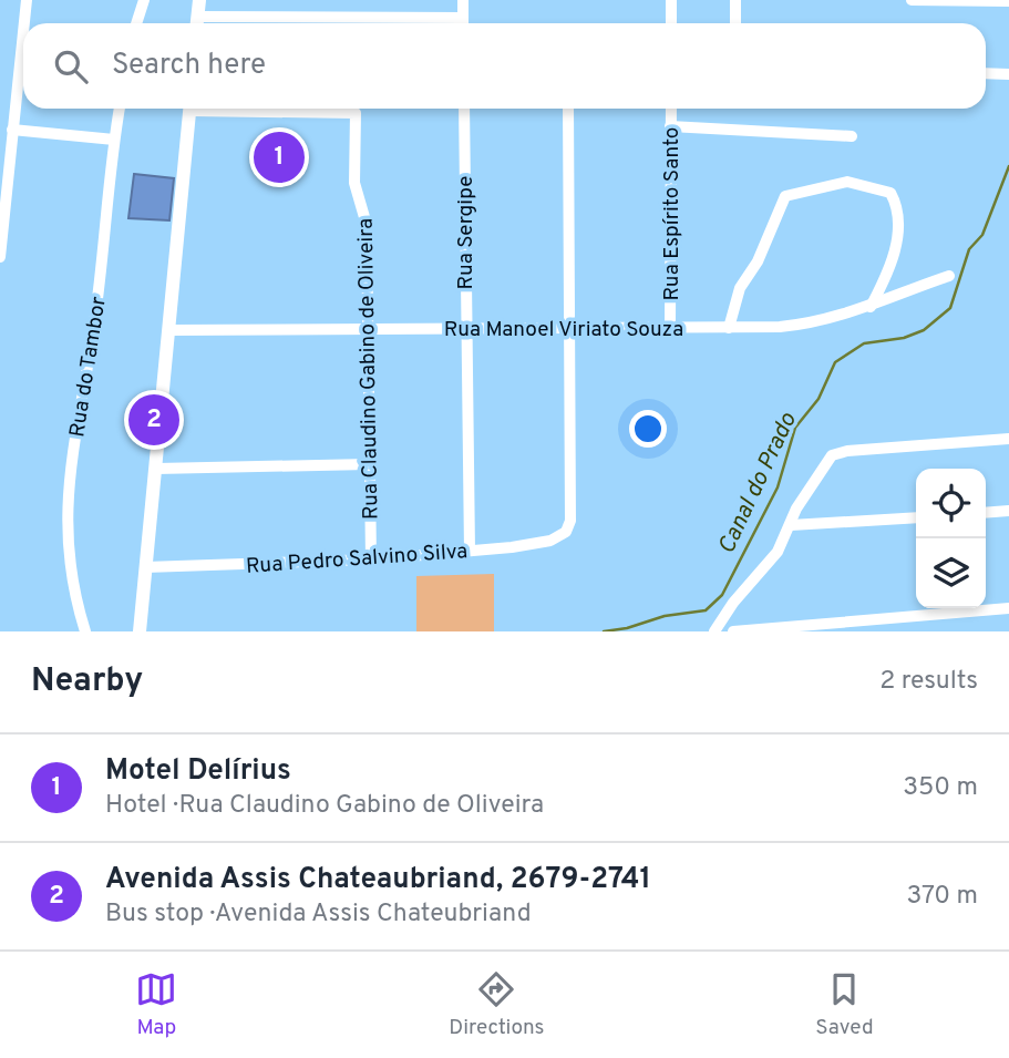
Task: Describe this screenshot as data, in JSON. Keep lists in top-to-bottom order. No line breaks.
{"streets":{"street":["Rua Espírito Santo","Rua Sergipe","Rua Manoel Viriato Souza","Rua do Tambor","Rua Claudino Gabino de Oliveira","Rua Pedro Salvino Silva"]},"crossings":[["Rua Espírito Santo","Rua Manoel Viriato Souza"],["Rua Sergipe","Rua Manoel Viriato Souza"],["Rua Sergipe","Rua Pedro Salvino Silva"],["Rua Manoel Viriato Souza","Rua Claudino Gabino de Oliveira"],["Rua Manoel Viriato Souza","Rua Pedro Salvino Silva"],["Rua Claudino Gabino de Oliveira","Rua Pedro Salvino Silva"]],"water":["Canal do Prado"],"page":{"search":"Search here","pins":["1","2"],"heading":["Nearby","2 results"],"list":[{"mark":"1","name":"Motel Delírius","note":"Hotel · Rua Claudino Gabino de Oliveira","value":"350 m"},{"mark":"2","name":"Avenida Assis Chateaubriand, 2679-2741","note":"Bus stop · Avenida Assis Chateubriand","value":"370 m"}],"nav":["Map","Directions","Saved"]}}
